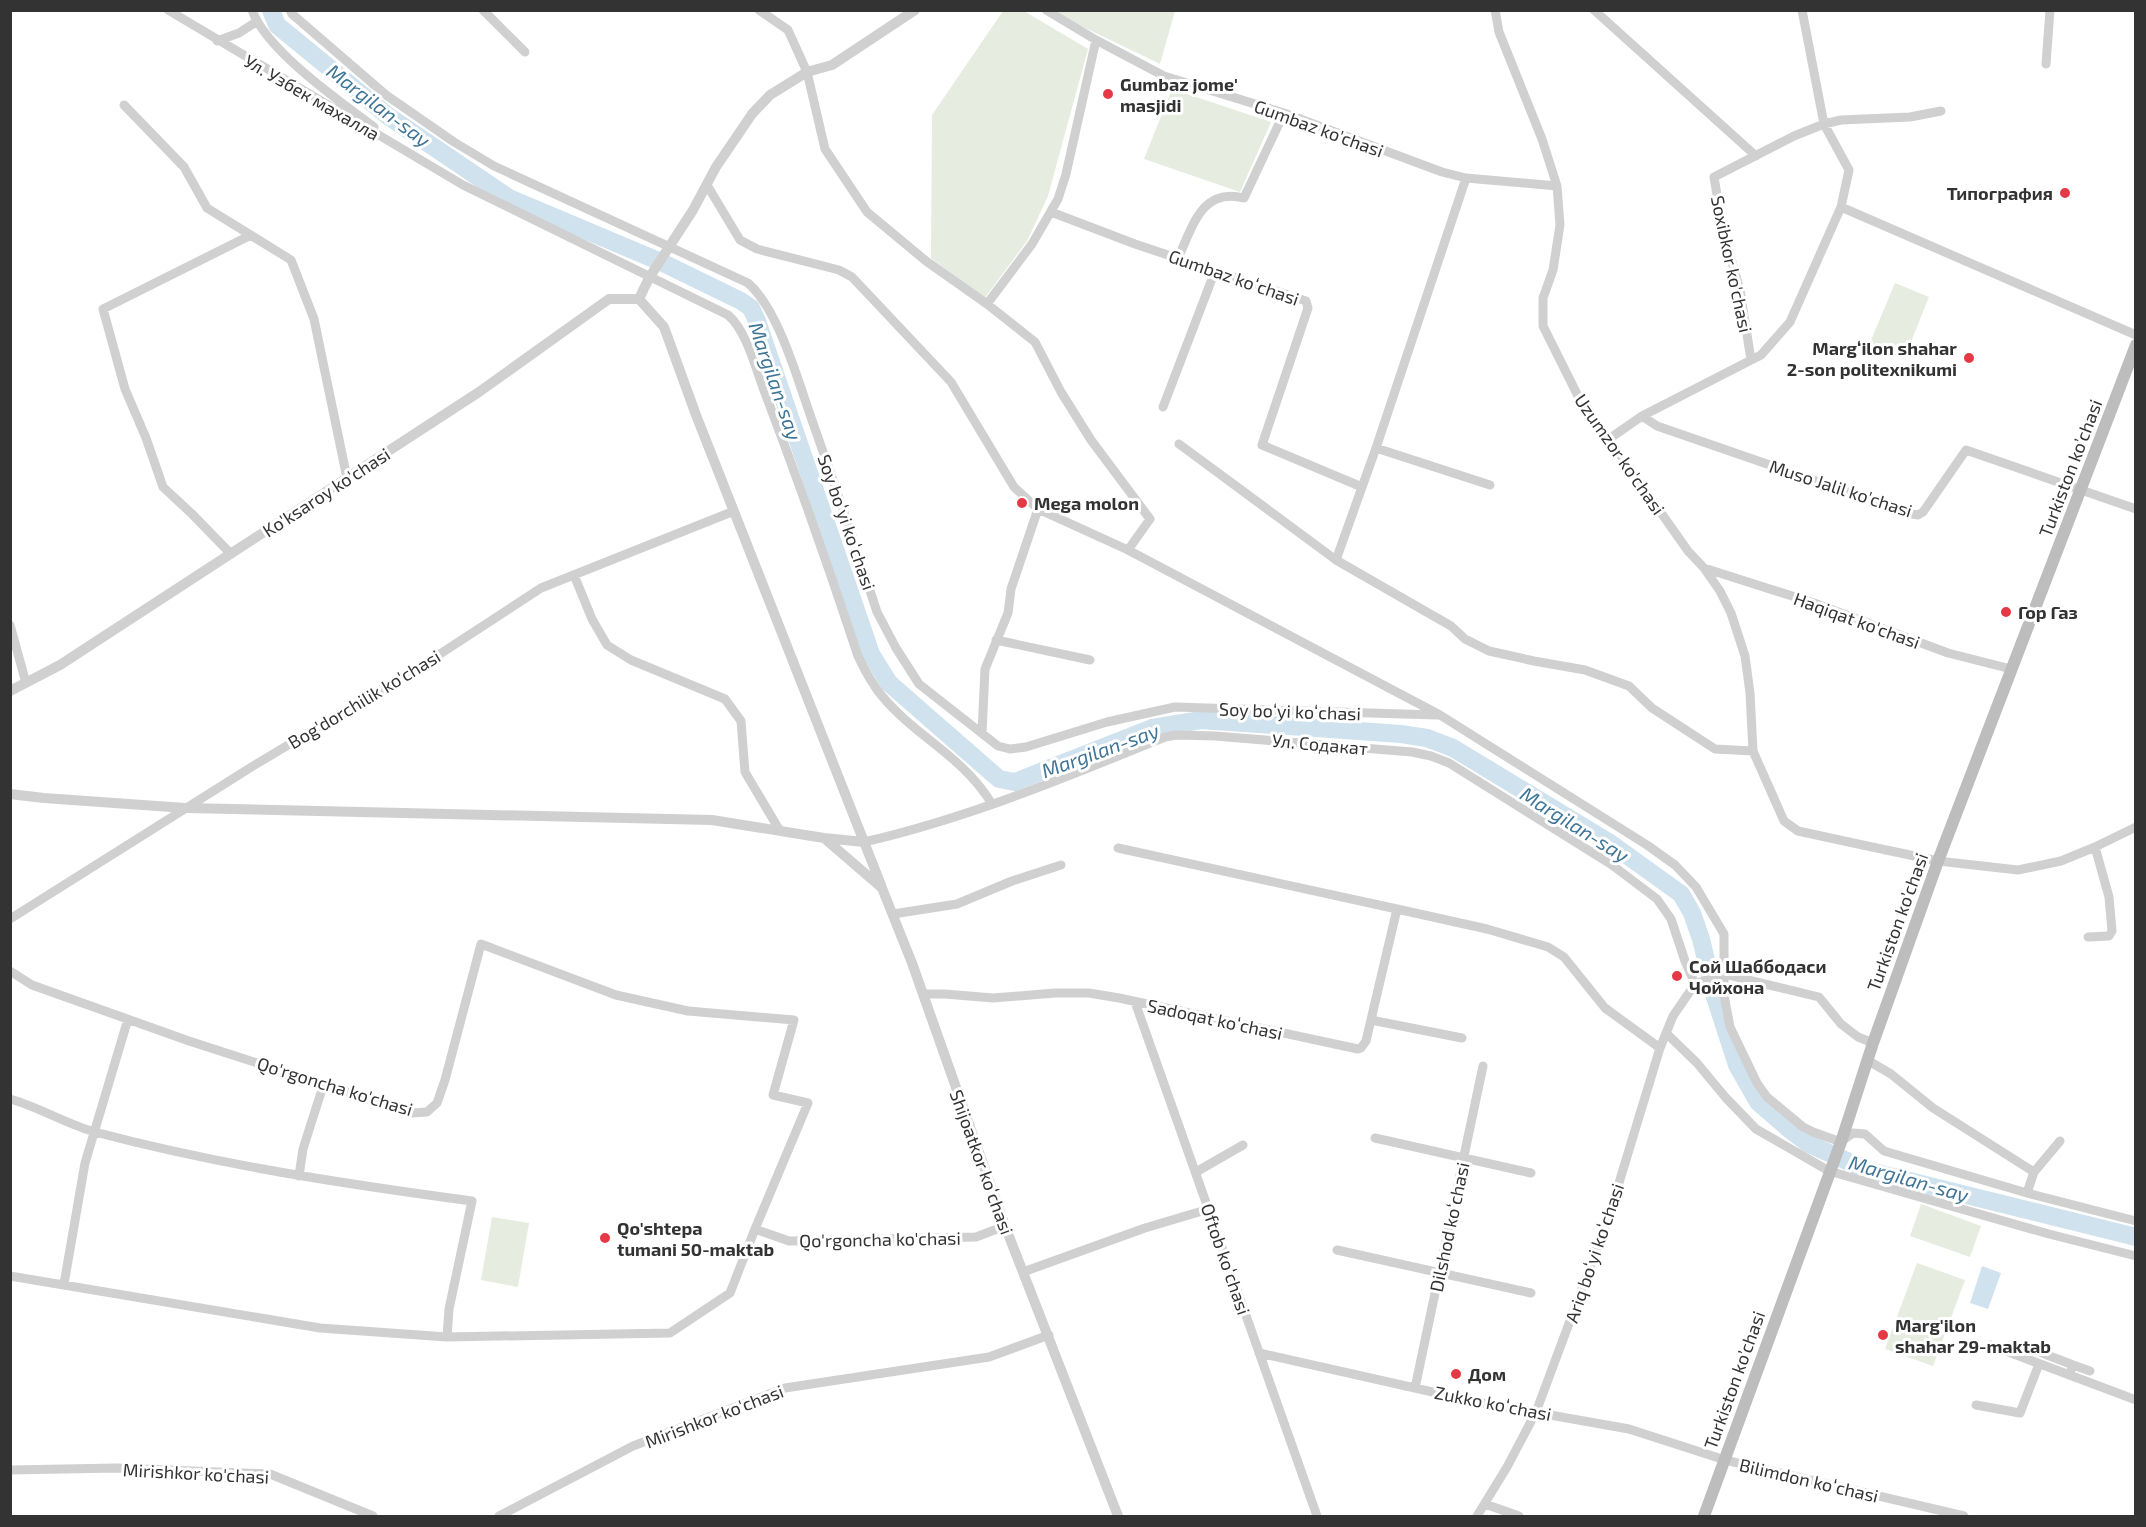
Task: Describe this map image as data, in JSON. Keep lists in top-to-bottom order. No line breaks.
{"streets":{"main road":["Turkiston ko’chasi"],"street":["Ул. Узбек махалла","Gumbaz ko'chasi","Soxibkor ko'chasi","Gumbaz koʻchasi","Uzumzor ko'chasi","Muso Jalil ko'chasi","Ko'ksaroy ko'chasi","Soy boʻyi koʻchasi","Haqiqat ko'chasi","Bog'dorchilik ko'chasi","Ул. Содакат","Sadoqat koʻchasi","Qo'rgoncha ko'chasi","Shijoatkor koʻchasi","Dilshod koʻchasi","Ariq boʻyi koʻchasi","Oftob koʻchasi","Zukko koʻchasi","Mirishkor ko'chasi","Bilimdon koʻchasi"]},"crossings":[["Ул. Узбек махалла","Ул. Содакат"],["Gumbaz ko'chasi","Uzumzor ko'chasi"],["Soxibkor ko'chasi","Uzumzor ko'chasi"],["Soxibkor ko'chasi","Muso Jalil ko'chasi"],["Uzumzor ko'chasi","Turkiston ko’chasi"],["Uzumzor ko'chasi","Haqiqat ko'chasi"],["Turkiston ko’chasi","Muso Jalil ko'chasi"],["Turkiston ko’chasi","Soy boʻyi koʻchasi"],["Turkiston ko’chasi","Haqiqat ko'chasi"],["Turkiston ko’chasi","Zukko koʻchasi"],["Turkiston ko’chasi","Bilimdon koʻchasi"],["Ул. Содакат","Ariq boʻyi koʻchasi"],["Sadoqat koʻchasi","Shijoatkor koʻchasi"],["Sadoqat koʻchasi","Oftob koʻchasi"],["Qo'rgoncha ko'chasi","Shijoatkor koʻchasi"],["Shijoatkor koʻchasi","Mirishkor ko'chasi"],["Dilshod koʻchasi","Zukko koʻchasi"],["Ariq boʻyi koʻchasi","Zukko koʻchasi"],["Oftob koʻchasi","Zukko koʻchasi"],["Zukko koʻchasi","Bilimdon koʻchasi"]],"water":["Margilan-say"],"places":["Gumbaz jome' masjidi","Типография","Margʻilon shahar 2-son politexnikumi","Mega molon","Гор Газ","Сой Шаббодаси Чойхона","Qo'shtepa tumani 50-maktab","Marg'ilon shahar 29-maktab","Дом"]}
